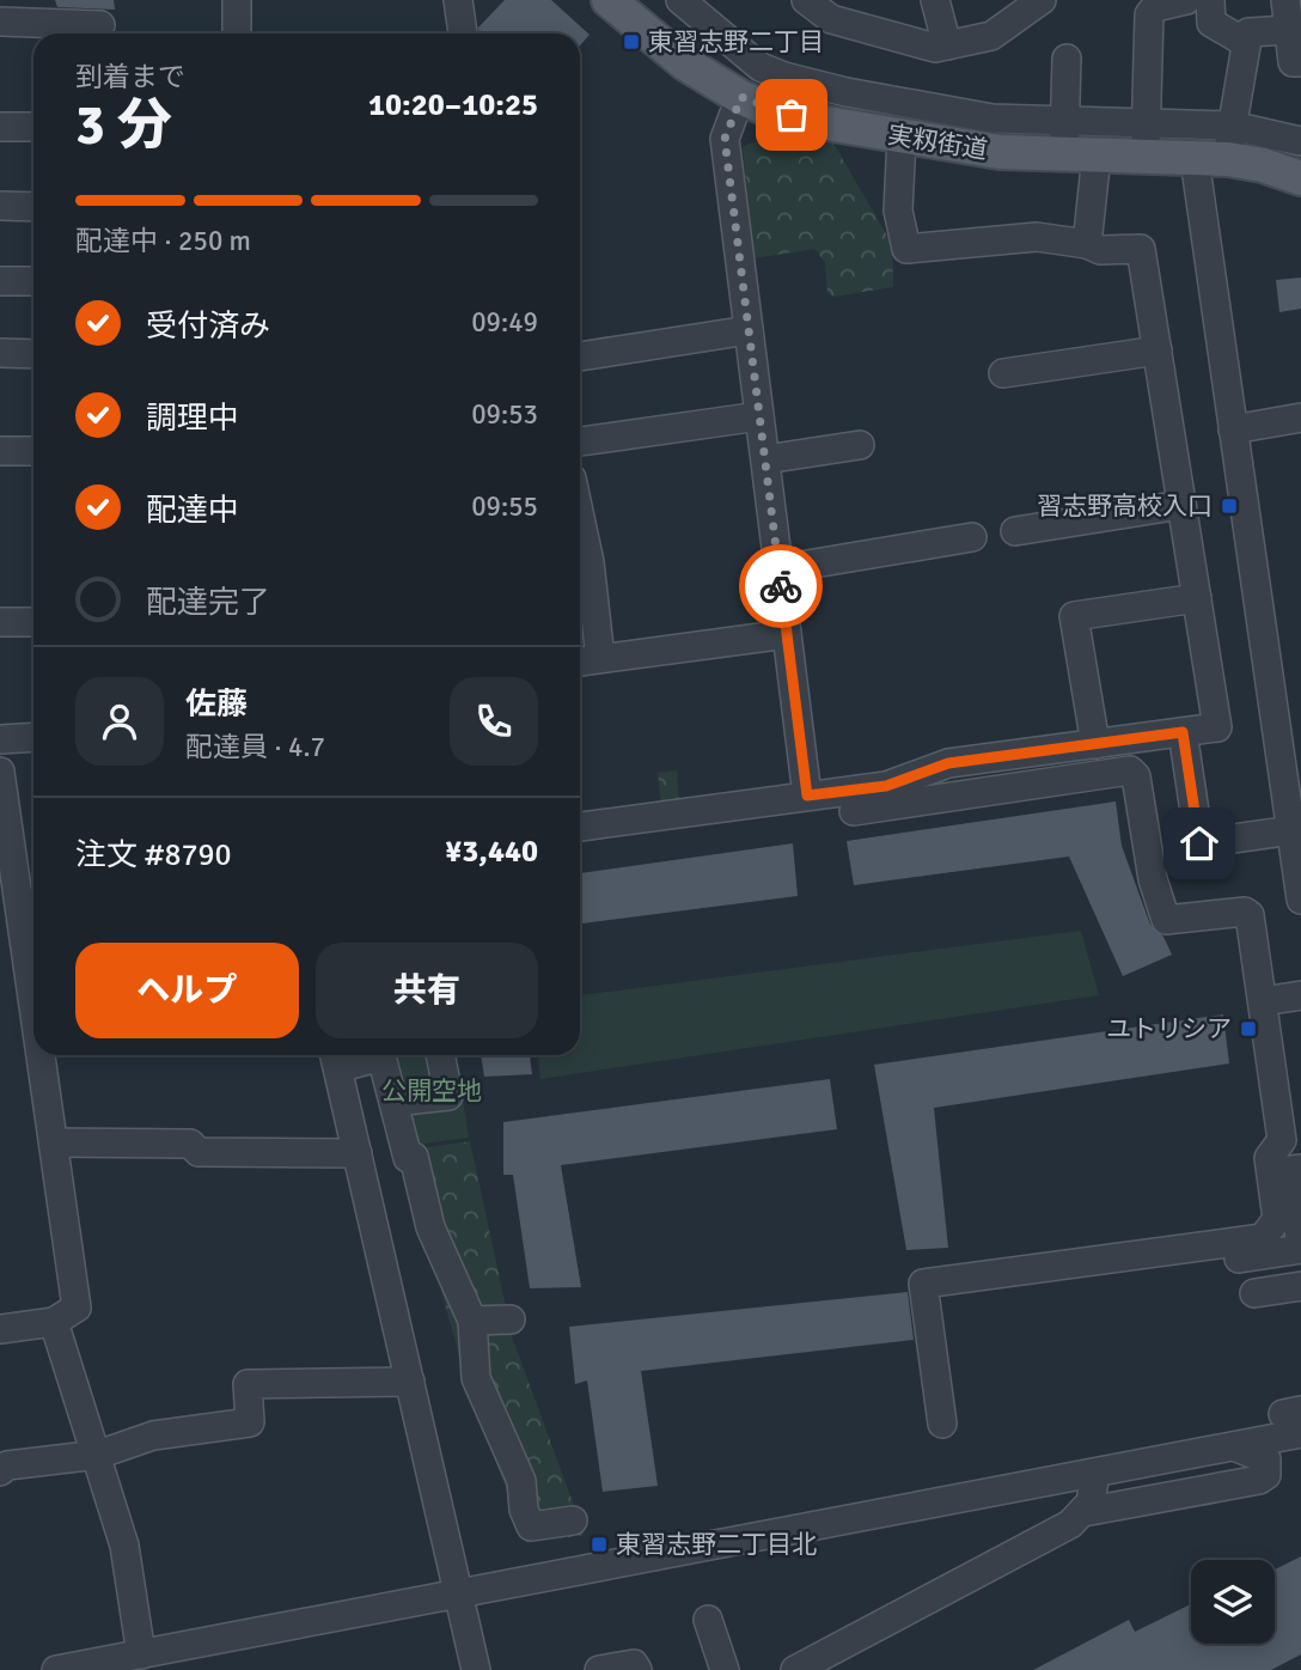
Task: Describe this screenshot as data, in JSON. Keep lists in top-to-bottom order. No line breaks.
{"streets":{"main road":["実籾街道"]},"parks":["公開空地"],"places":{"transit":["東習志野二丁目","習志野高校入口","ユトリシア","東習志野二丁目北"]},"page":{"heading":["3 分","到着まで","10:20–10:25"],"panel":["佐藤","配達員 · 4.7","注文 #8790","¥3,440"],"bar":"配達中 · 250 m","list":[["受付済み","09:49"],["調理中","09:53"],["配達中","09:55"],"配達完了"],"buttons":["ヘルプ","共有"]}}
